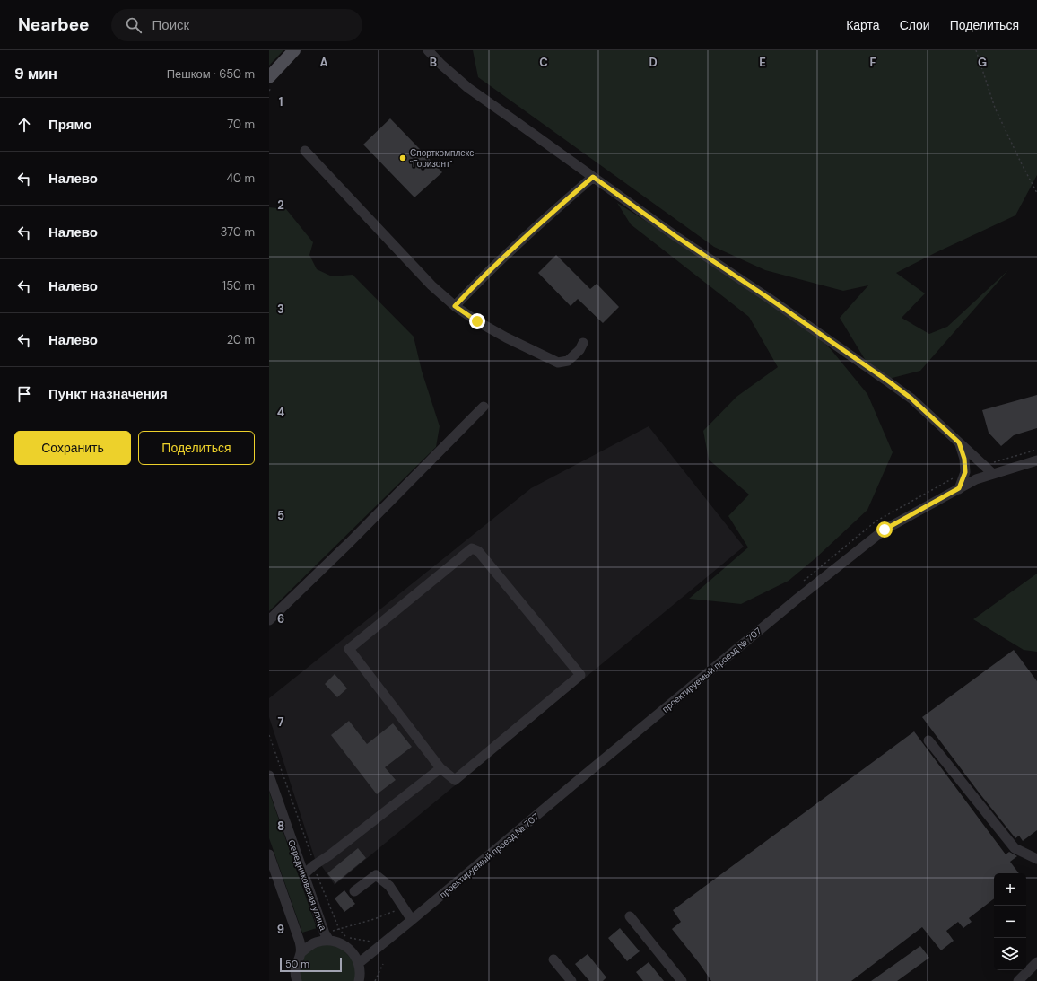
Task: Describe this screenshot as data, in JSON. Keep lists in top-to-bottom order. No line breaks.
{"streets":{"street":["проектируемый проезд № 707","Середниковская улица"]},"places":["Спорткомплекс \"Горизонт\""],"scale_bar":"50 m","page":{"header":"Nearbee","search":"Поиск","nav":["Карта","Слои","Поделиться"],"heading":["9 мин","Пешком · 650 m"],"list":[["Прямо","70 m"],["Налево","40 m"],["Налево","370 m"],["Налево","150 m"],["Налево","20 m"],"Пункт назначения"],"buttons":["Сохранить","Поделиться"],"map_buttons":["+","−"],"scale":"50 m"},"grid":{"columns":["A","B","C","D","E","F","G"],"rows":["1","2","3","4","5","6","7","8","9"]}}
